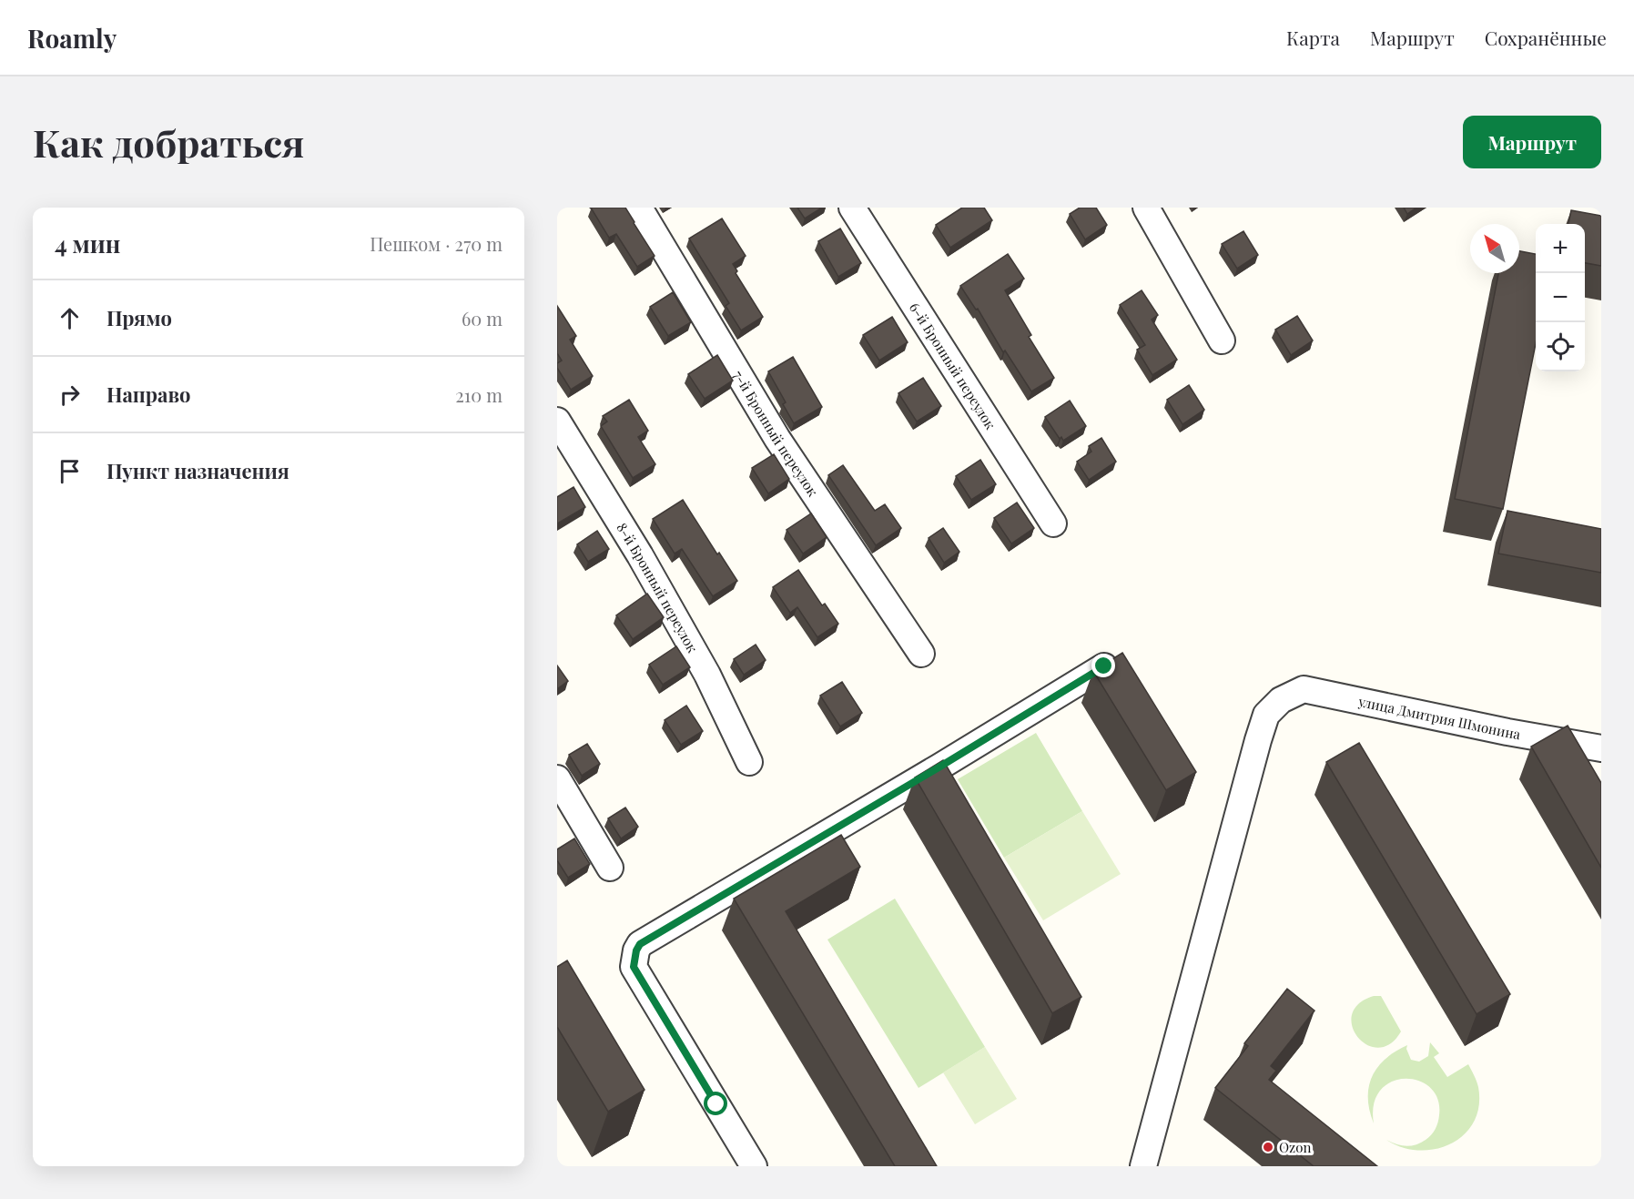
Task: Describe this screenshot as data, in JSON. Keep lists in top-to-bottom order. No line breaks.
{"streets":{"street":["6-й Бронный переулок","7-й Бронный переулок","8-й Бронный переулок","улица Дмитрия Шмонина"]},"places":["Ozon"],"north":"top left","page":{"header":"Roamly","nav":["Карта","Маршрут","Сохранённые"],"buttons":"Маршрут","title":"Как добраться","heading":["4 мин","Пешком · 270 m"],"map_buttons":["+","−"],"list":[["Прямо","60 m"],["Направо","210 m"],"Пункт назначения"]}}
